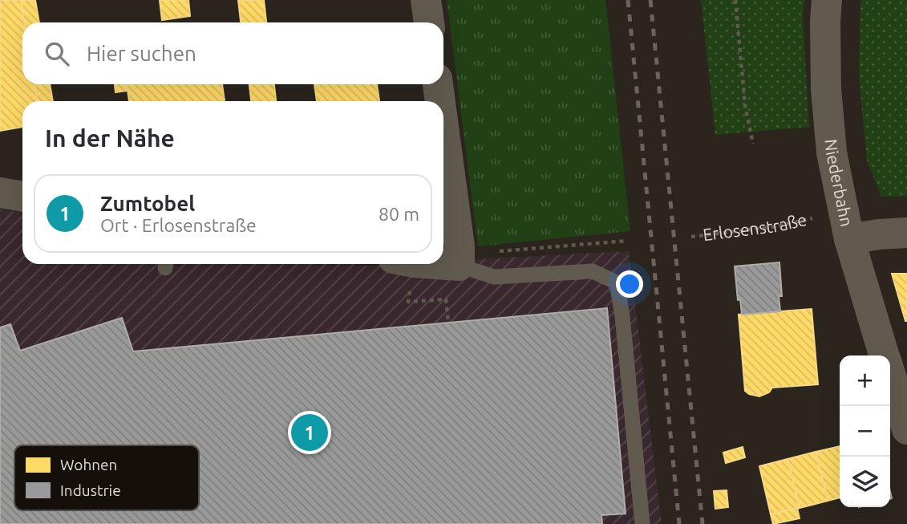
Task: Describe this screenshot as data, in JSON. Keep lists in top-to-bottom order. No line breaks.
{"streets":{"street":["Niederbahn"],"path":["Erlosenstraße"]},"legend":["Wohnen","Industrie"],"page":{"search":"Hier suchen","heading":"In der Nähe","list":[{"mark":"1","name":"Zumtobel","note":"Ort · Erlosenstraße","value":"80 m"}],"map_buttons":["+","−"],"pins":"1"}}
